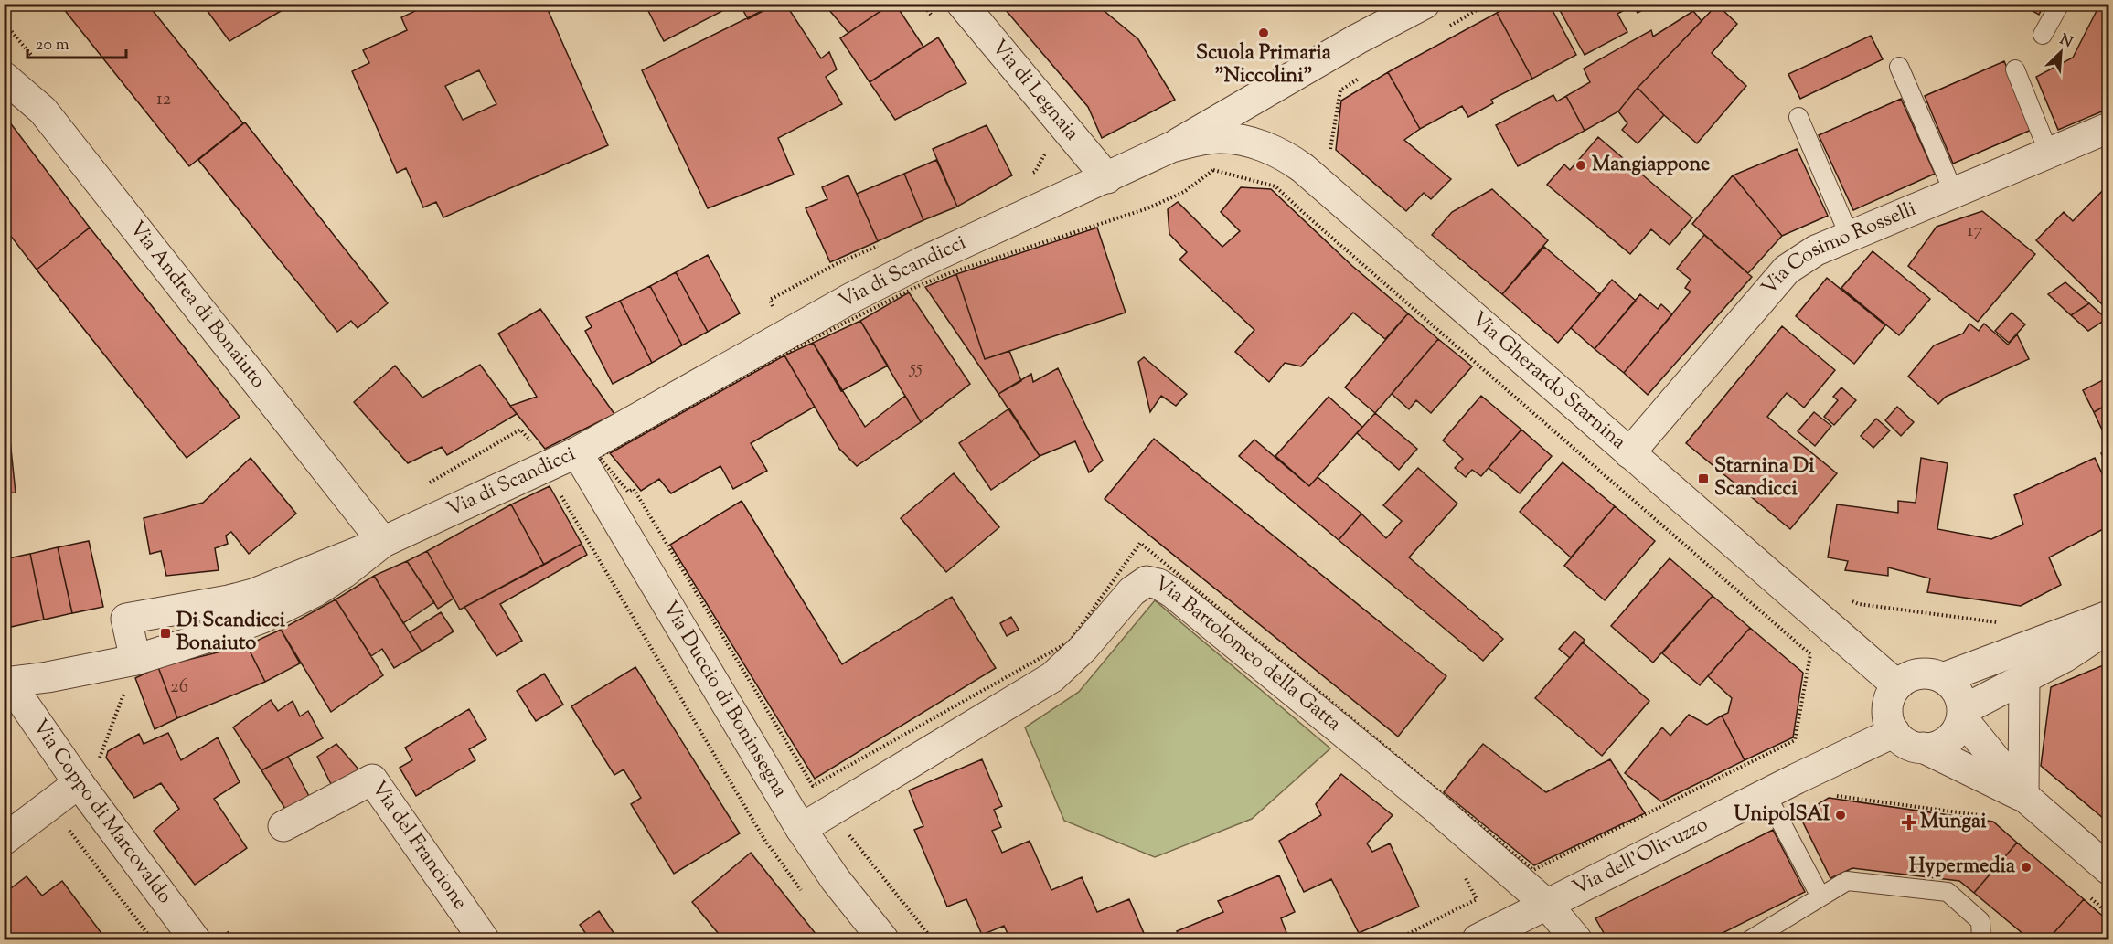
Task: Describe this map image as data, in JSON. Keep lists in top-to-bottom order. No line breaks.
{"streets":{"street":["Via di Legnaia","Via Cosimo Rosselli","Via di Scandicci","Via Andrea di Bonaiuto","Via Gherardo Starnina","Via Bartolomeo della Gatta","Via Duccio di Boninsegna","Via Coppo di Marcovaldo","Via del Francione","Via dell'Olivuzzo"]},"crossings":[["Via di Legnaia","Via di Scandicci"],["Via Cosimo Rosselli","Via Gherardo Starnina"],["Via di Scandicci","Via Andrea di Bonaiuto"],["Via di Scandicci","Via Gherardo Starnina"],["Via di Scandicci","Via Duccio di Boninsegna"],["Via di Scandicci","Via Coppo di Marcovaldo"],["Via Gherardo Starnina","Via dell'Olivuzzo"],["Via Bartolomeo della Gatta","Via Duccio di Boninsegna"],["Via Bartolomeo della Gatta","Via dell'Olivuzzo"]],"places":{"other":["Scuola Primaria \"Niccolini\"","Mangiappone","UnipolSAI","Hypermedia"],"transit":["Starnina Di Scandicci","Di Scandicci Bonaiuto"],"health":["Mungai"]},"house_numbers":["12","17","55","26"],"scale_bar":"20 m","north":"top right"}
